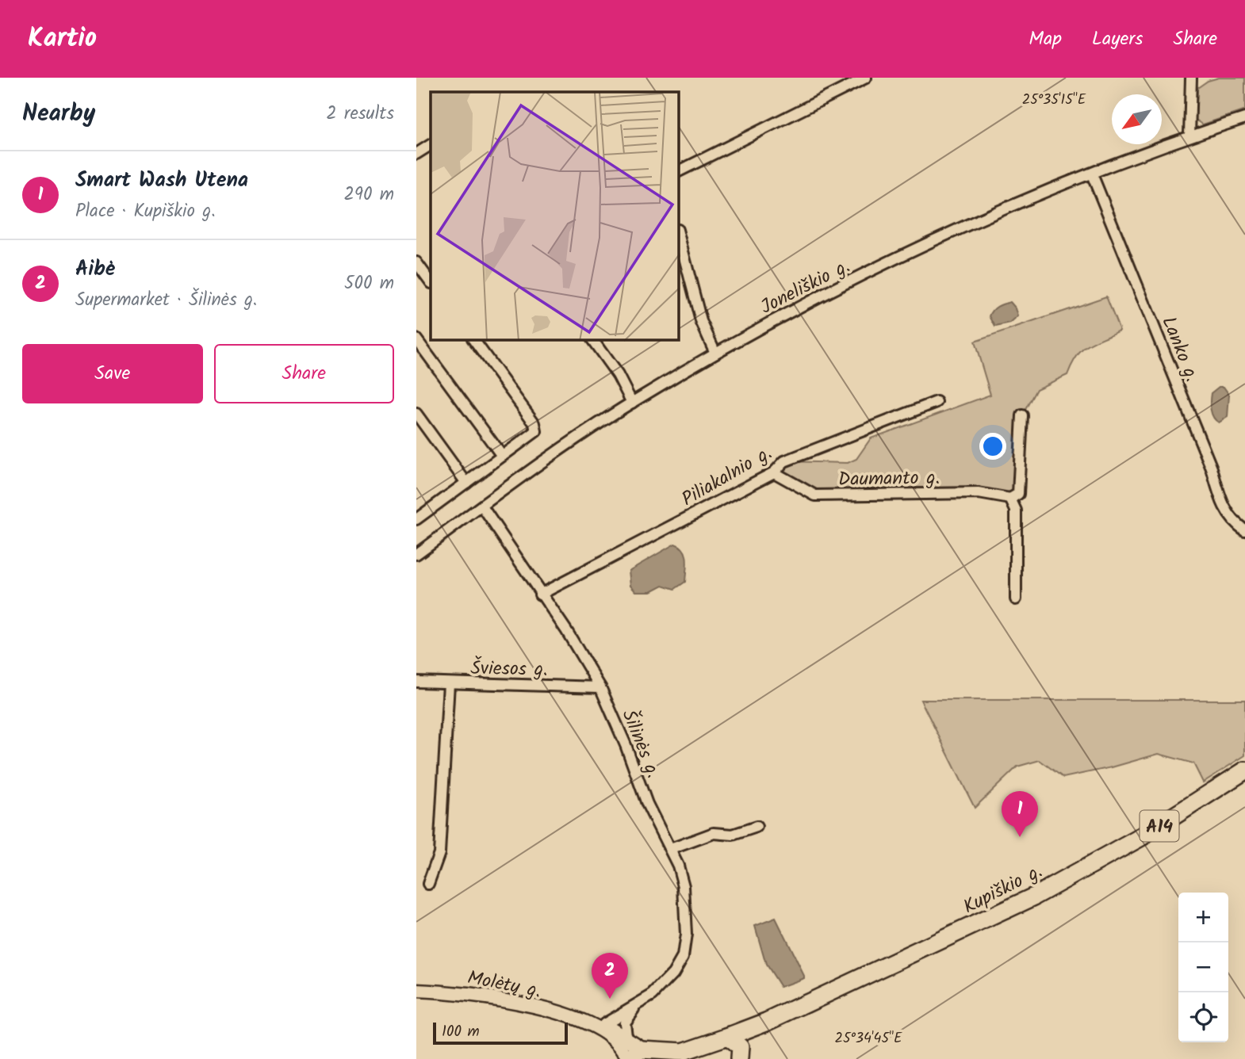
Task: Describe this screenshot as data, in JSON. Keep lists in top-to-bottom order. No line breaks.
{"streets":{"highway":["A14","Kupiškio g."],"street":["Joneliškio g.","Lanko g.","Piliakalnio g.","Daumanto g.","Šviesos g.","Šilinės g.","Molėtų g."]},"crossings":[["Joneliškio g.","Lanko g."],["Joneliškio g.","Šilinės g."],["Piliakalnio g.","Daumanto g."],["Piliakalnio g.","Šilinės g."],["Šviesos g.","Šilinės g."],["Šilinės g.","Molėtų g."],["A14","Kupiškio g."],["A14","Molėtų g."]],"scale_bar":"100 m","north":"bottom left","page":{"header":"Kartio","nav":["Map","Layers","Share"],"heading":["Nearby","2 results"],"list":[{"mark":"1","name":"Smart Wash Utena","note":"Place · Kupiškio g.","value":"290 m"},{"mark":"2","name":"Aibė","note":"Supermarket · Šilinės g.","value":"500 m"}],"buttons":["Save","Share"],"pins":["1","2"],"map_buttons":["+","−"],"scale":"100 m"},"coordinates":["25°35'15\"E","25°34'45\"E"]}
